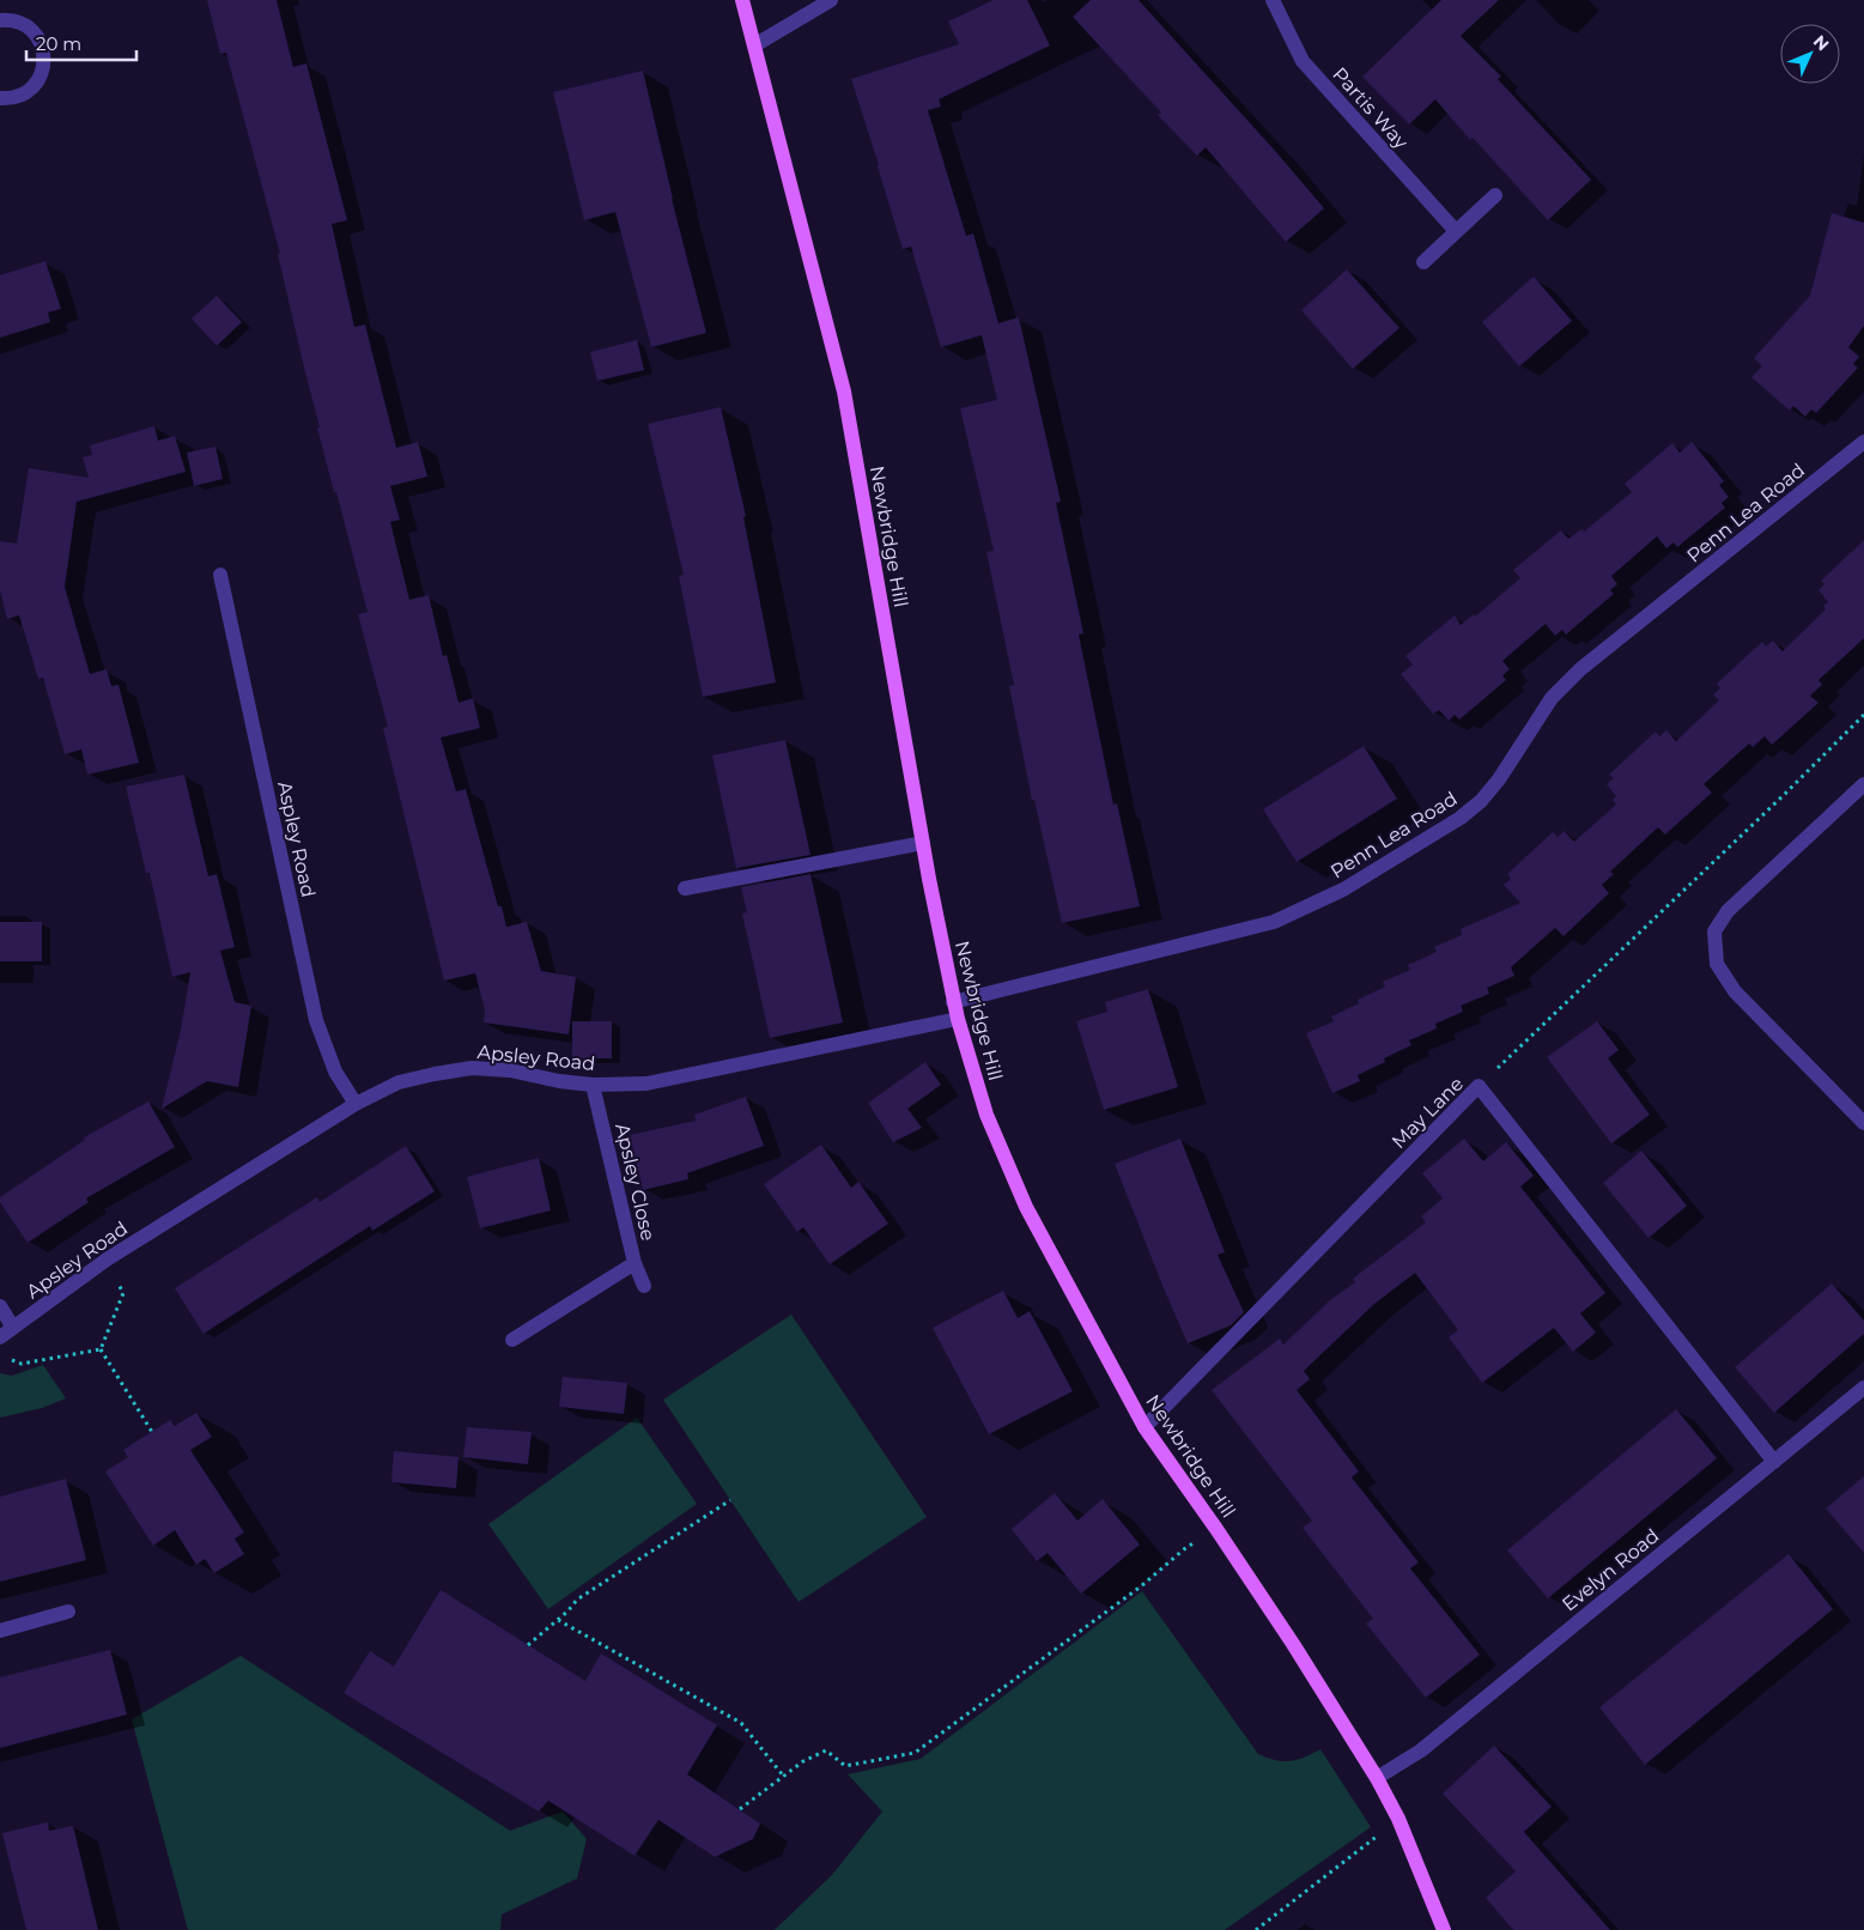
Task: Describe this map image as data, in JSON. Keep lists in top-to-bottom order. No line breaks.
{"streets":{"main road":["Newbridge Hill"],"street":["Partis Way","Penn Lea Road","Aspley Road","Apsley Road","May Lane","Apsley Close","Evelyn Road"]},"crossings":[["Penn Lea Road","Newbridge Hill"],["Newbridge Hill","Apsley Road"],["Newbridge Hill","May Lane"],["Newbridge Hill","Evelyn Road"],["Aspley Road","Apsley Road"],["Apsley Road","Apsley Close"],["May Lane","Evelyn Road"]],"scale_bar":"20 m","north":"top right"}
